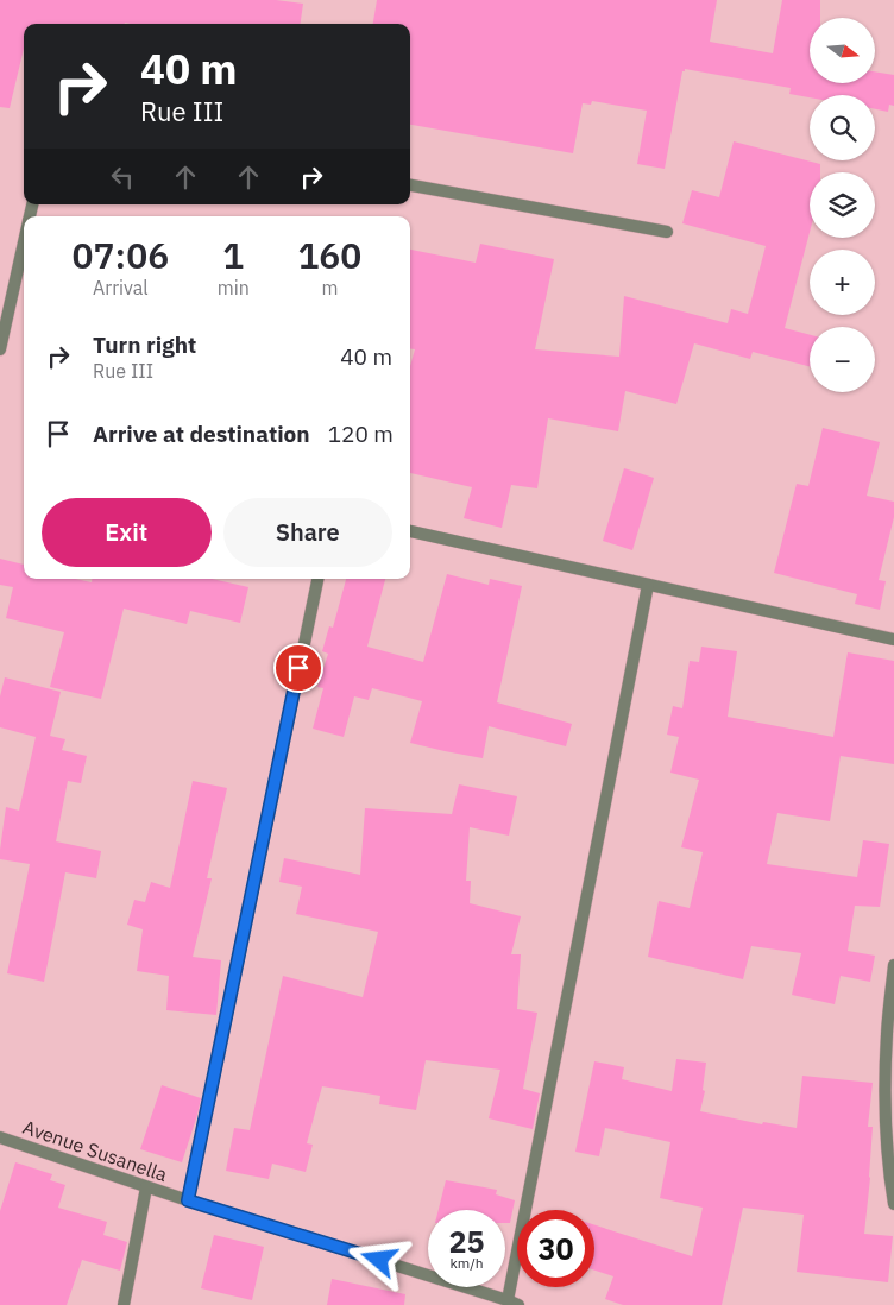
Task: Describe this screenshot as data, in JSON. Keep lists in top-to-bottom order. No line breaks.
{"streets":{"street":["Avenue Susanella"]},"north":"right","page":{"map_buttons":["+","−"],"turn":["40 m","Rue III"],"eta":["07:06","Arrival","1","min","160","m"],"list":[{"name":"Turn right","note":"Rue III","value":"40 m"},{"name":"Arrive at destination","value":"120 m"}],"buttons":["Exit","Share"],"speed":"25 km/h","limit":"30"}}
